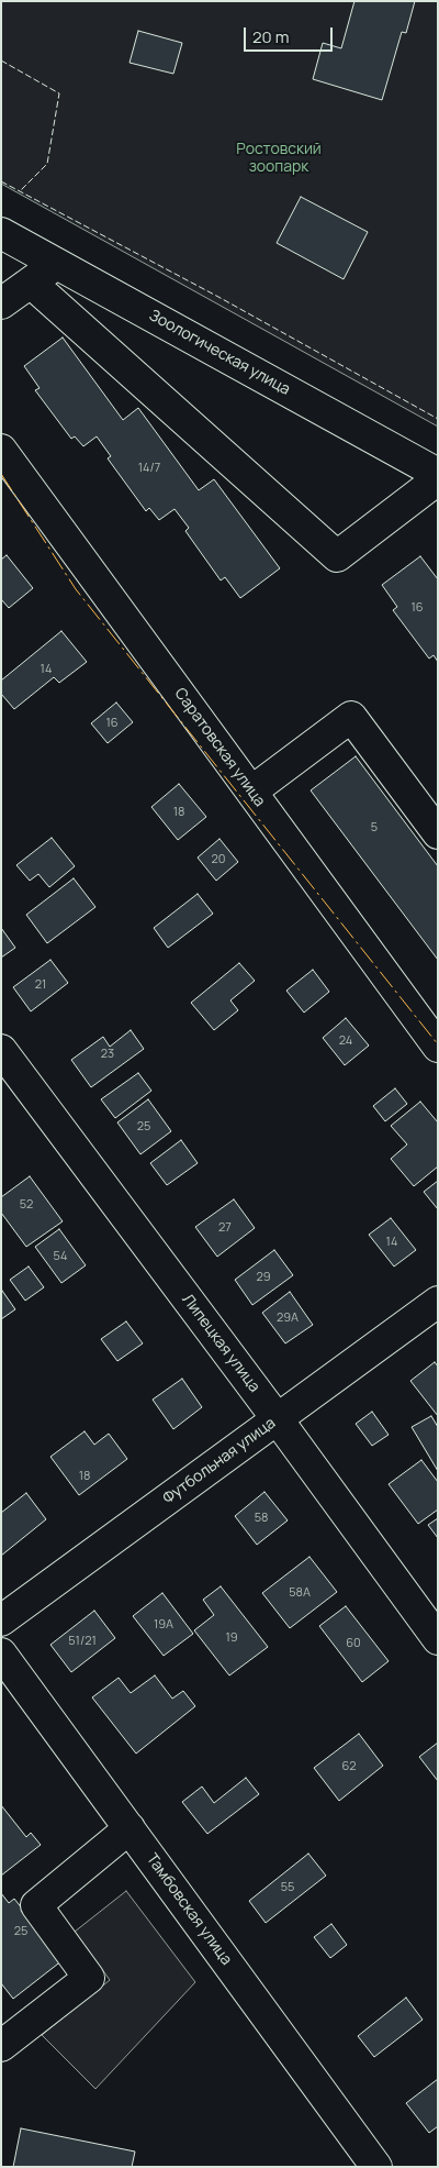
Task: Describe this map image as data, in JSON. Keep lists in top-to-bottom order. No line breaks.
{"streets":{"street":["Зоологическая улица","Саратовская улица","Липецкая улица","Футбольная улица","Тамбовская улица"]},"crossings":[["Липецкая улица","Футбольная улица"]],"parks":["Ростовский зоопарк"],"house_numbers":["14/7","16","14","16","18","5","20","21","24","23","25","52","27","14","54","29","29А","18","58","58А","19А","19","51/21","60","62","55","25"],"scale_bar":"20 m"}
